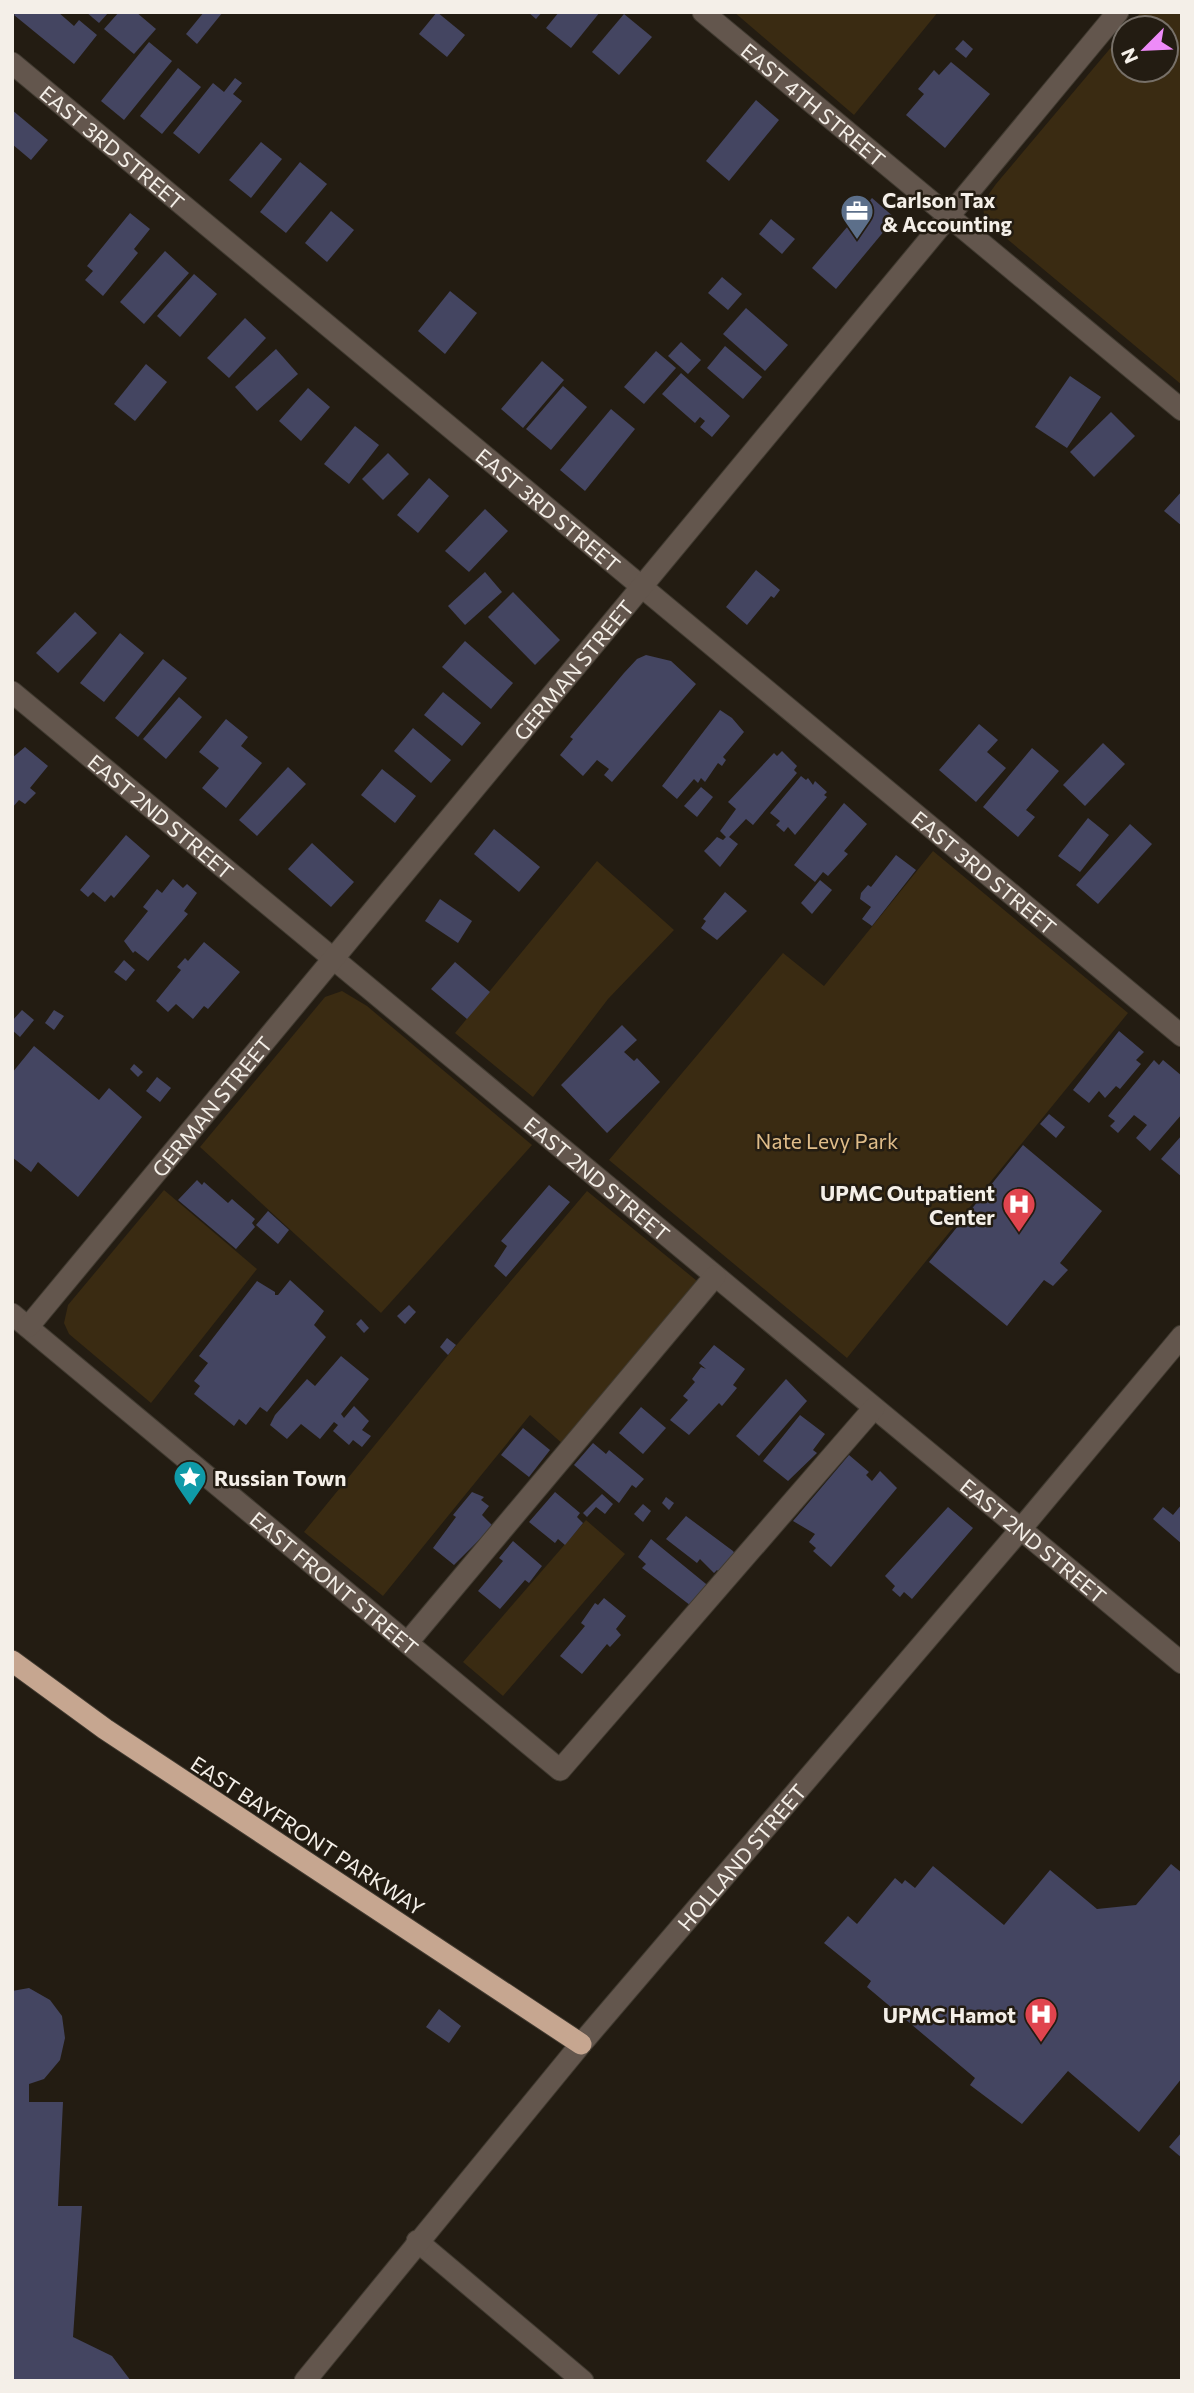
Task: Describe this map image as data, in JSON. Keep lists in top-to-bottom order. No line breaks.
{"streets":{"highway":["EAST BAYFRONT PARKWAY"],"street":["EAST 4TH STREET","EAST 3RD STREET","GERMAN STREET","EAST 2ND STREET","EAST FRONT STREET","HOLLAND STREET"]},"crossings":[["EAST 4TH STREET","GERMAN STREET"],["EAST 3RD STREET","GERMAN STREET"],["GERMAN STREET","EAST 2ND STREET"],["GERMAN STREET","EAST FRONT STREET"],["EAST 2ND STREET","EAST FRONT STREET"],["EAST 2ND STREET","HOLLAND STREET"],["EAST BAYFRONT PARKWAY","HOLLAND STREET"]],"parks":["Nate Levy Park"],"places":{"office":["Carlson Tax & Accounting"],"hospital":["UPMC Outpatient Center","UPMC Hamot"],"place":["Russian Town"]},"north":"bottom left"}
